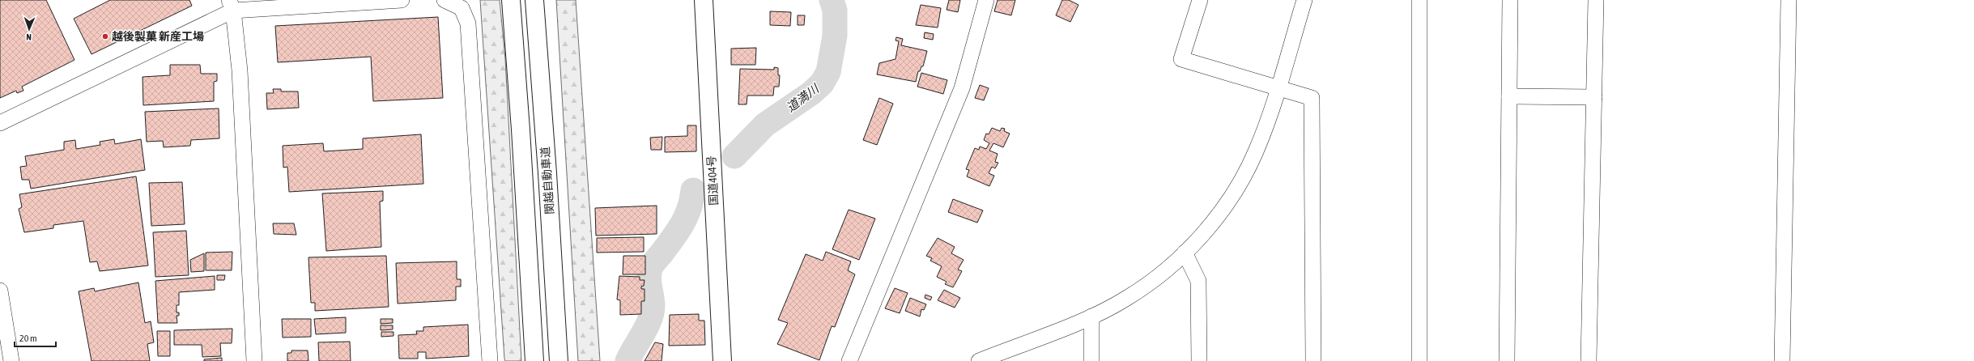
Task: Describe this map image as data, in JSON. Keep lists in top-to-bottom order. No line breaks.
{"streets":{"highway":["関越自動車道","国道404号"]},"water":["道満川"],"places":["越後製菓 新産工場"],"scale_bar":"20 m","north":"bottom"}
